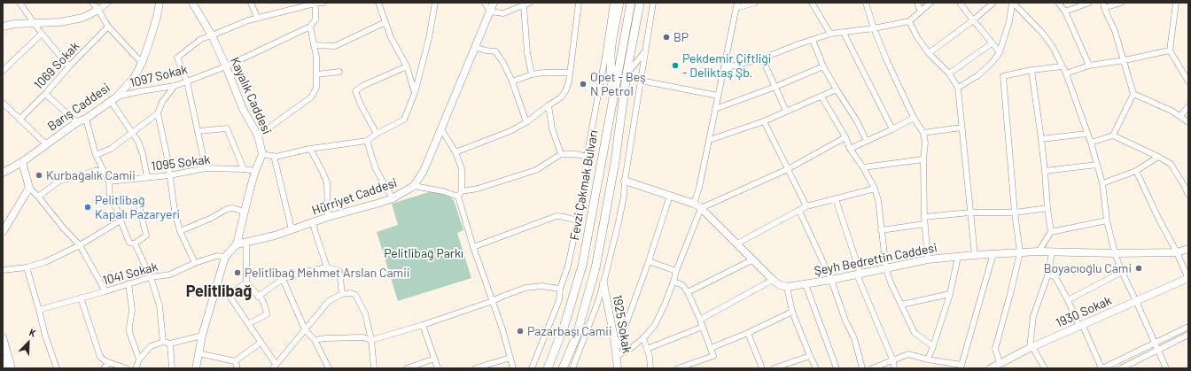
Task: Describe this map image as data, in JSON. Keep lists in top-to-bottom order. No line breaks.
{"streets":{"main road":["Fevzi Çakmak Bulvarı"],"street":["1069 Sokak","1097 Sokak","Kayalık Caddesi","Barış Caddesi","1095 Sokak","Hürriyet Caddesi","Şeyh Bedrettin Caddesi","1041 Sokak","1930 Sokak","1925 Sokak"]},"crossings":[["1097 Sokak","Kayalık Caddesi"],["1097 Sokak","Barış Caddesi"],["Kayalık Caddesi","1095 Sokak"],["Kayalık Caddesi","Hürriyet Caddesi"]],"districts":["Pelitlibağ"],"parks":["Pelitlibağ Parkı"],"places":["BP","Pekdemir Çiftliği - Deliktaş Şb.","Opet - Beş N Petrol","Kurbağalık Camii","Pelitlibağ Kapalı Pazaryeri","Boyacıoğlu Cami","Pelitlibağ Mehmet Arslan Camii","Pazarbaşı Camii"],"north":"top right"}
